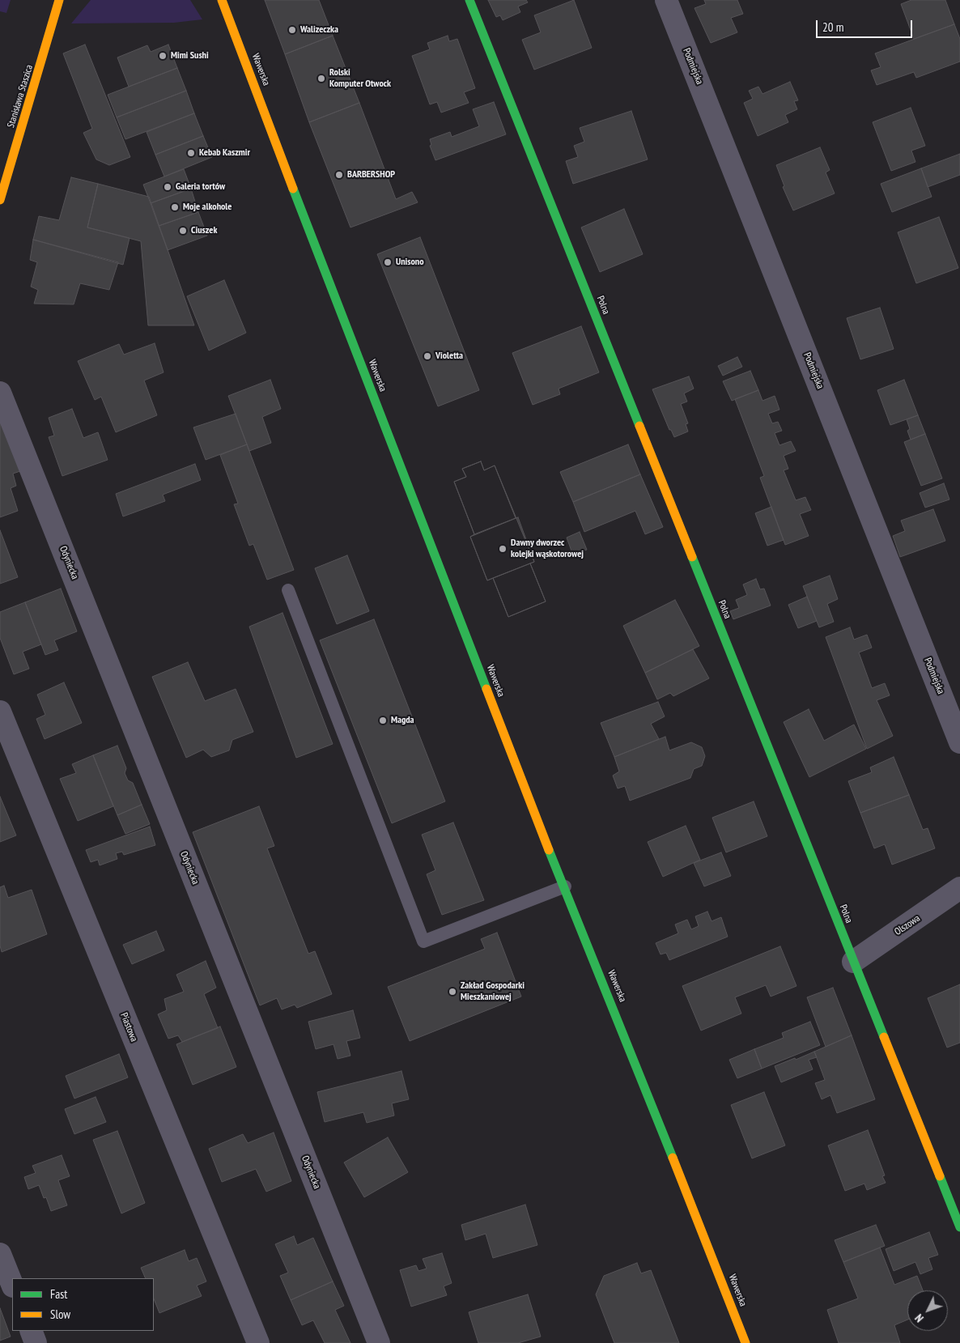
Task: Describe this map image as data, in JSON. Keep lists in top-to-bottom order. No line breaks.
{"streets":{"street":["Podmiejska","Wawerska","Stanisława Staszica","Polna","Odyniecka","Olszowa","Piastowa"]},"crossings":[["Polna","Olszowa"]],"places":["Walizeczka","Mimi Sushi","Rolski Komputer Otwock","Kebab Kaszmir","BARBERSHOP","Galeria tortów","Moje alkohole","Ciuszek","Unisono","Violetta","Dawny dworzec kolejki wąskotorowej","Magda","Zakład Gospodarki Mieszkaniowej"],"legend":["Fast","Slow"],"scale_bar":"20 m","north":"bottom left"}
